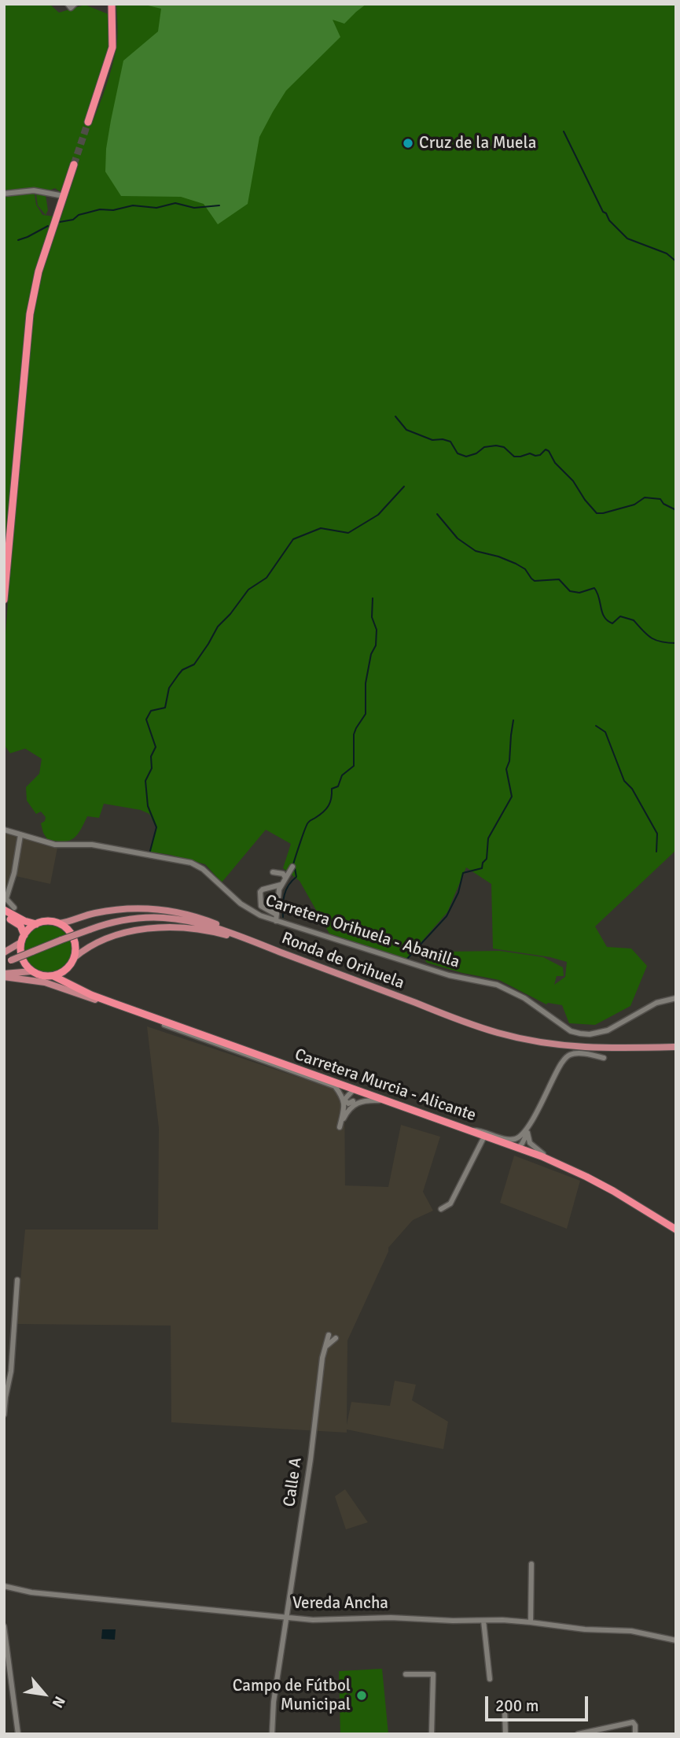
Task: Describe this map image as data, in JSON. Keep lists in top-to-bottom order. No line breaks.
{"streets":{"highway":["Carretera Murcia - Alicante"],"main road":["Ronda de Orihuela"],"street":["Carretera Orihuela - Abanilla","Calle A","Vereda Ancha"]},"crossings":[["Calle A","Vereda Ancha"]],"places":["Cruz de la Muela","Campo de Fútbol Municipal"],"scale_bar":"200 m","north":"bottom right"}
